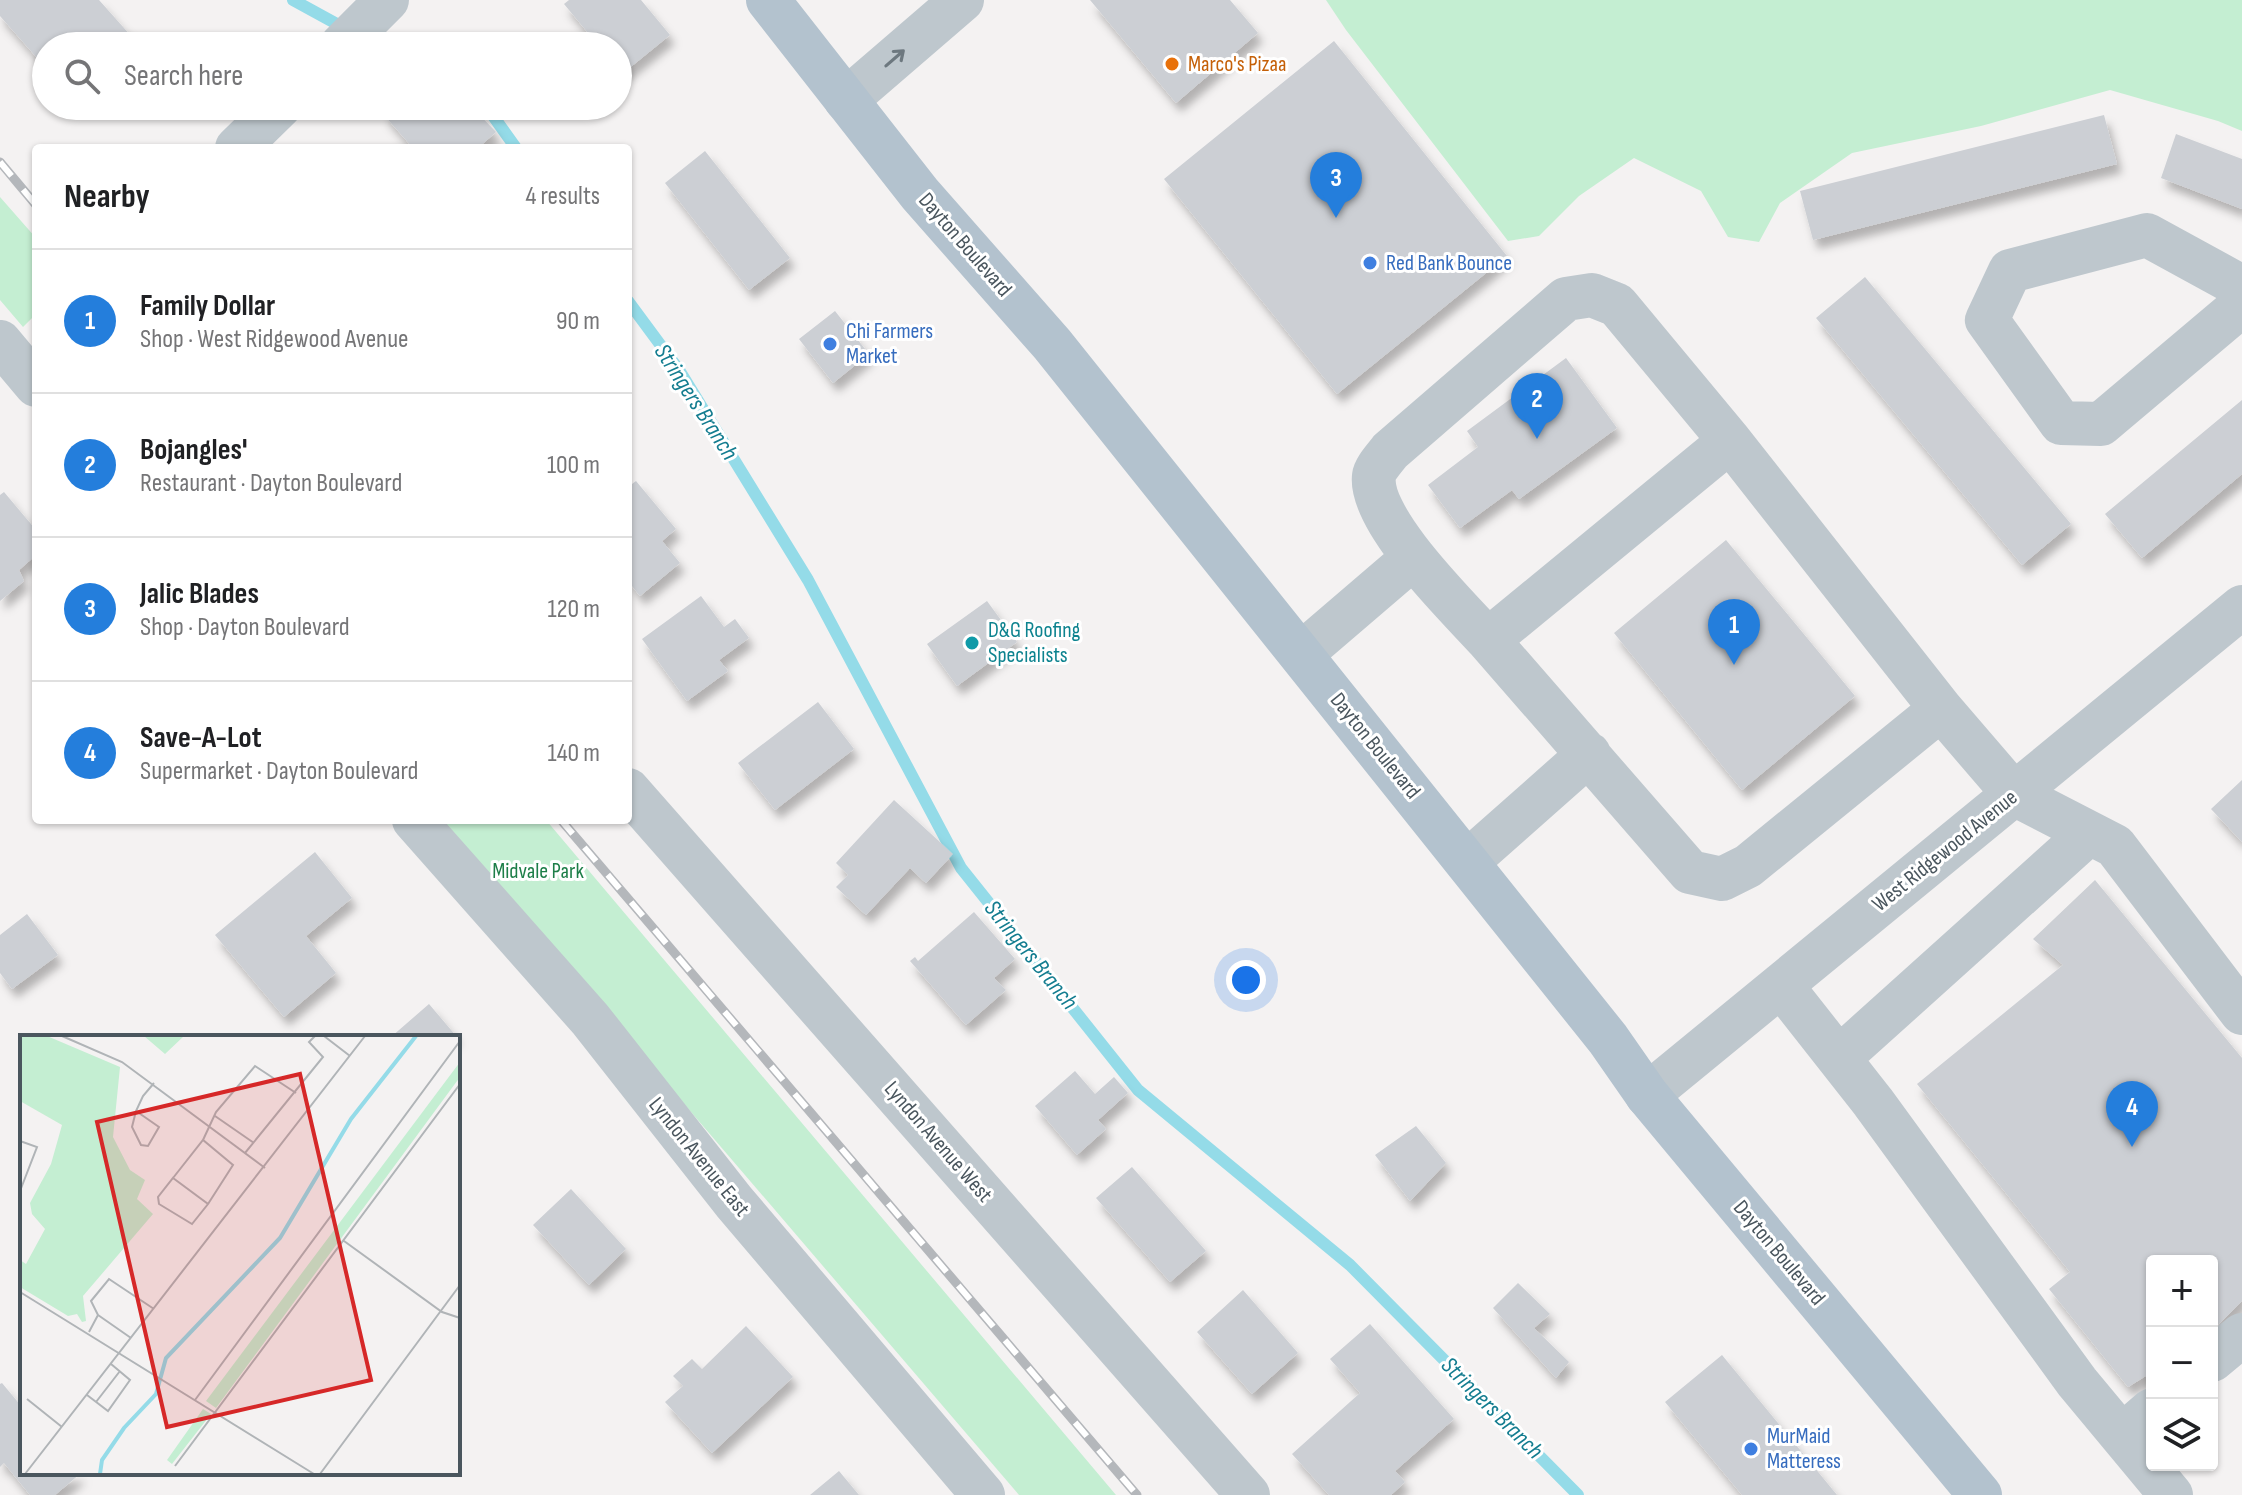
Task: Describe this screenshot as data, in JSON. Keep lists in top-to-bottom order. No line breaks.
{"streets":{"main road":["Dayton Boulevard"],"street":["West Ridgewood Avenue","Lyndon Avenue West","Lyndon Avenue East"]},"crossings":[["Dayton Boulevard","West Ridgewood Avenue"]],"water":["Stringers Branch"],"parks":["Midvale Park"],"places":["Marco's Pizaa","Red Bank Bounce","Chi Farmers Market","D&G Roofing Specialists","MurMaid Matteress"],"page":{"search":"Search here","heading":["Nearby","4 results"],"pins":["3","2","1","4"],"list":[{"mark":"1","name":"Family Dollar","note":"Shop · West Ridgewood Avenue","value":"90 m"},{"mark":"2","name":"Bojangles'","note":"Restaurant · Dayton Boulevard","value":"100 m"},{"mark":"3","name":"Jalic Blades","note":"Shop · Dayton Boulevard","value":"120 m"},{"mark":"4","name":"Save-A-Lot","note":"Supermarket · Dayton Boulevard","value":"140 m"}],"map_buttons":["+","−"]}}
